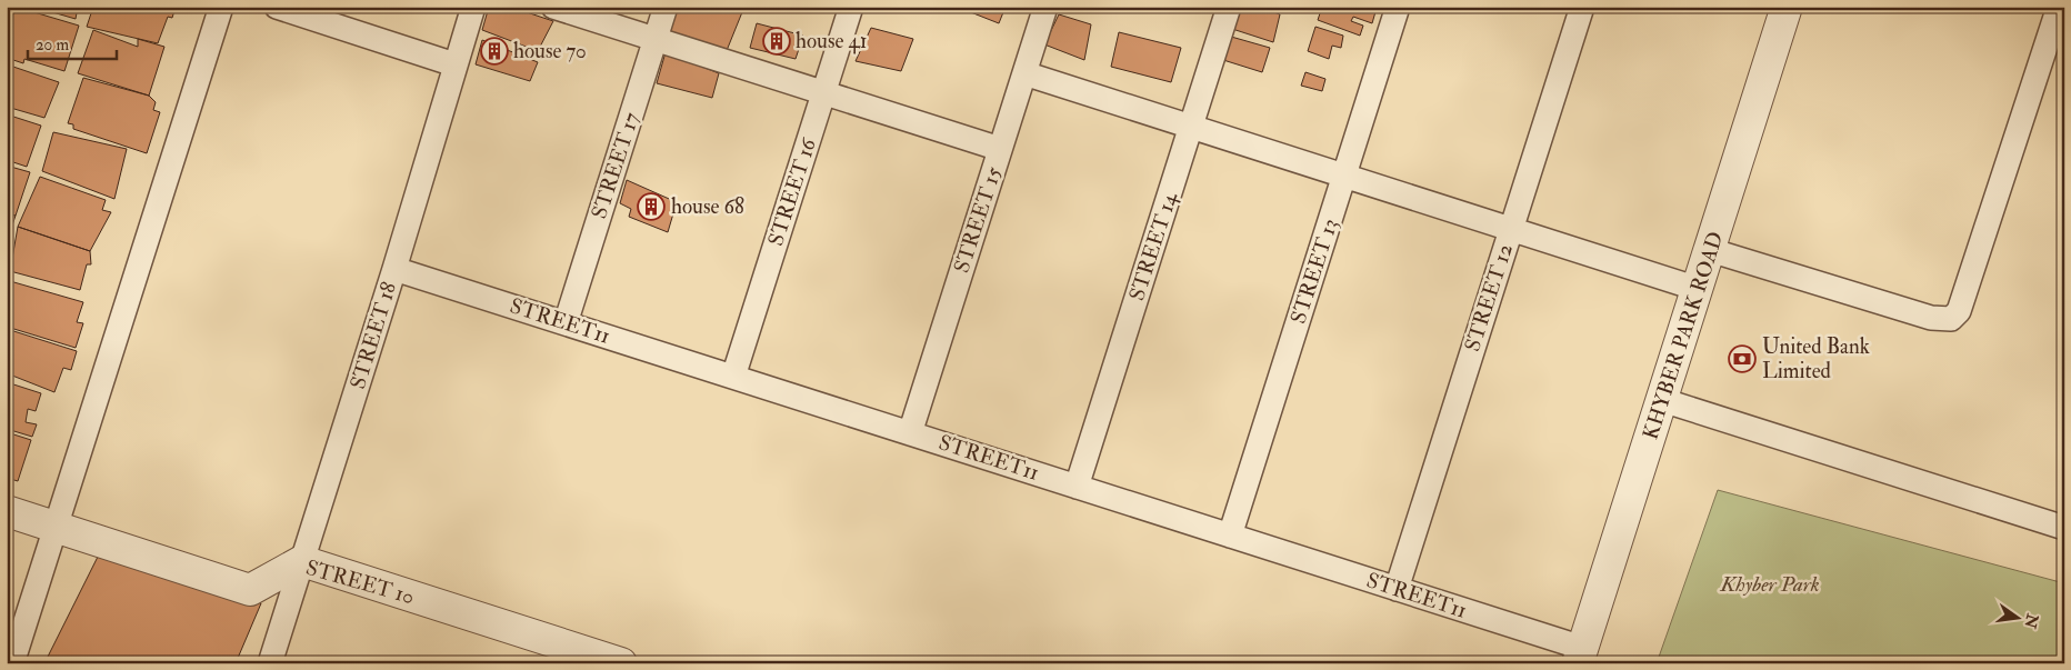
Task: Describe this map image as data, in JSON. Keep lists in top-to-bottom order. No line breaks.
{"streets":{"street":["STREET 17","STREET 16","STREET 15","STREET 14","STREET 13","STREET 12","STREET11","STREET 18","KHYBER PARK ROAD","STREET 10"]},"crossings":[["STREET 17","STREET11"],["STREET 16","STREET11"],["STREET 15","STREET11"],["STREET 14","STREET11"],["STREET 13","STREET11"],["STREET 12","STREET11"],["STREET11","STREET 18"],["STREET11","KHYBER PARK ROAD"],["STREET 18","STREET 10"]],"parks":["Khyber Park"],"places":{"building":["house 41","house 70","house 68"],"bank":["United Bank Limited"]},"scale_bar":"20 m","north":"right"}
